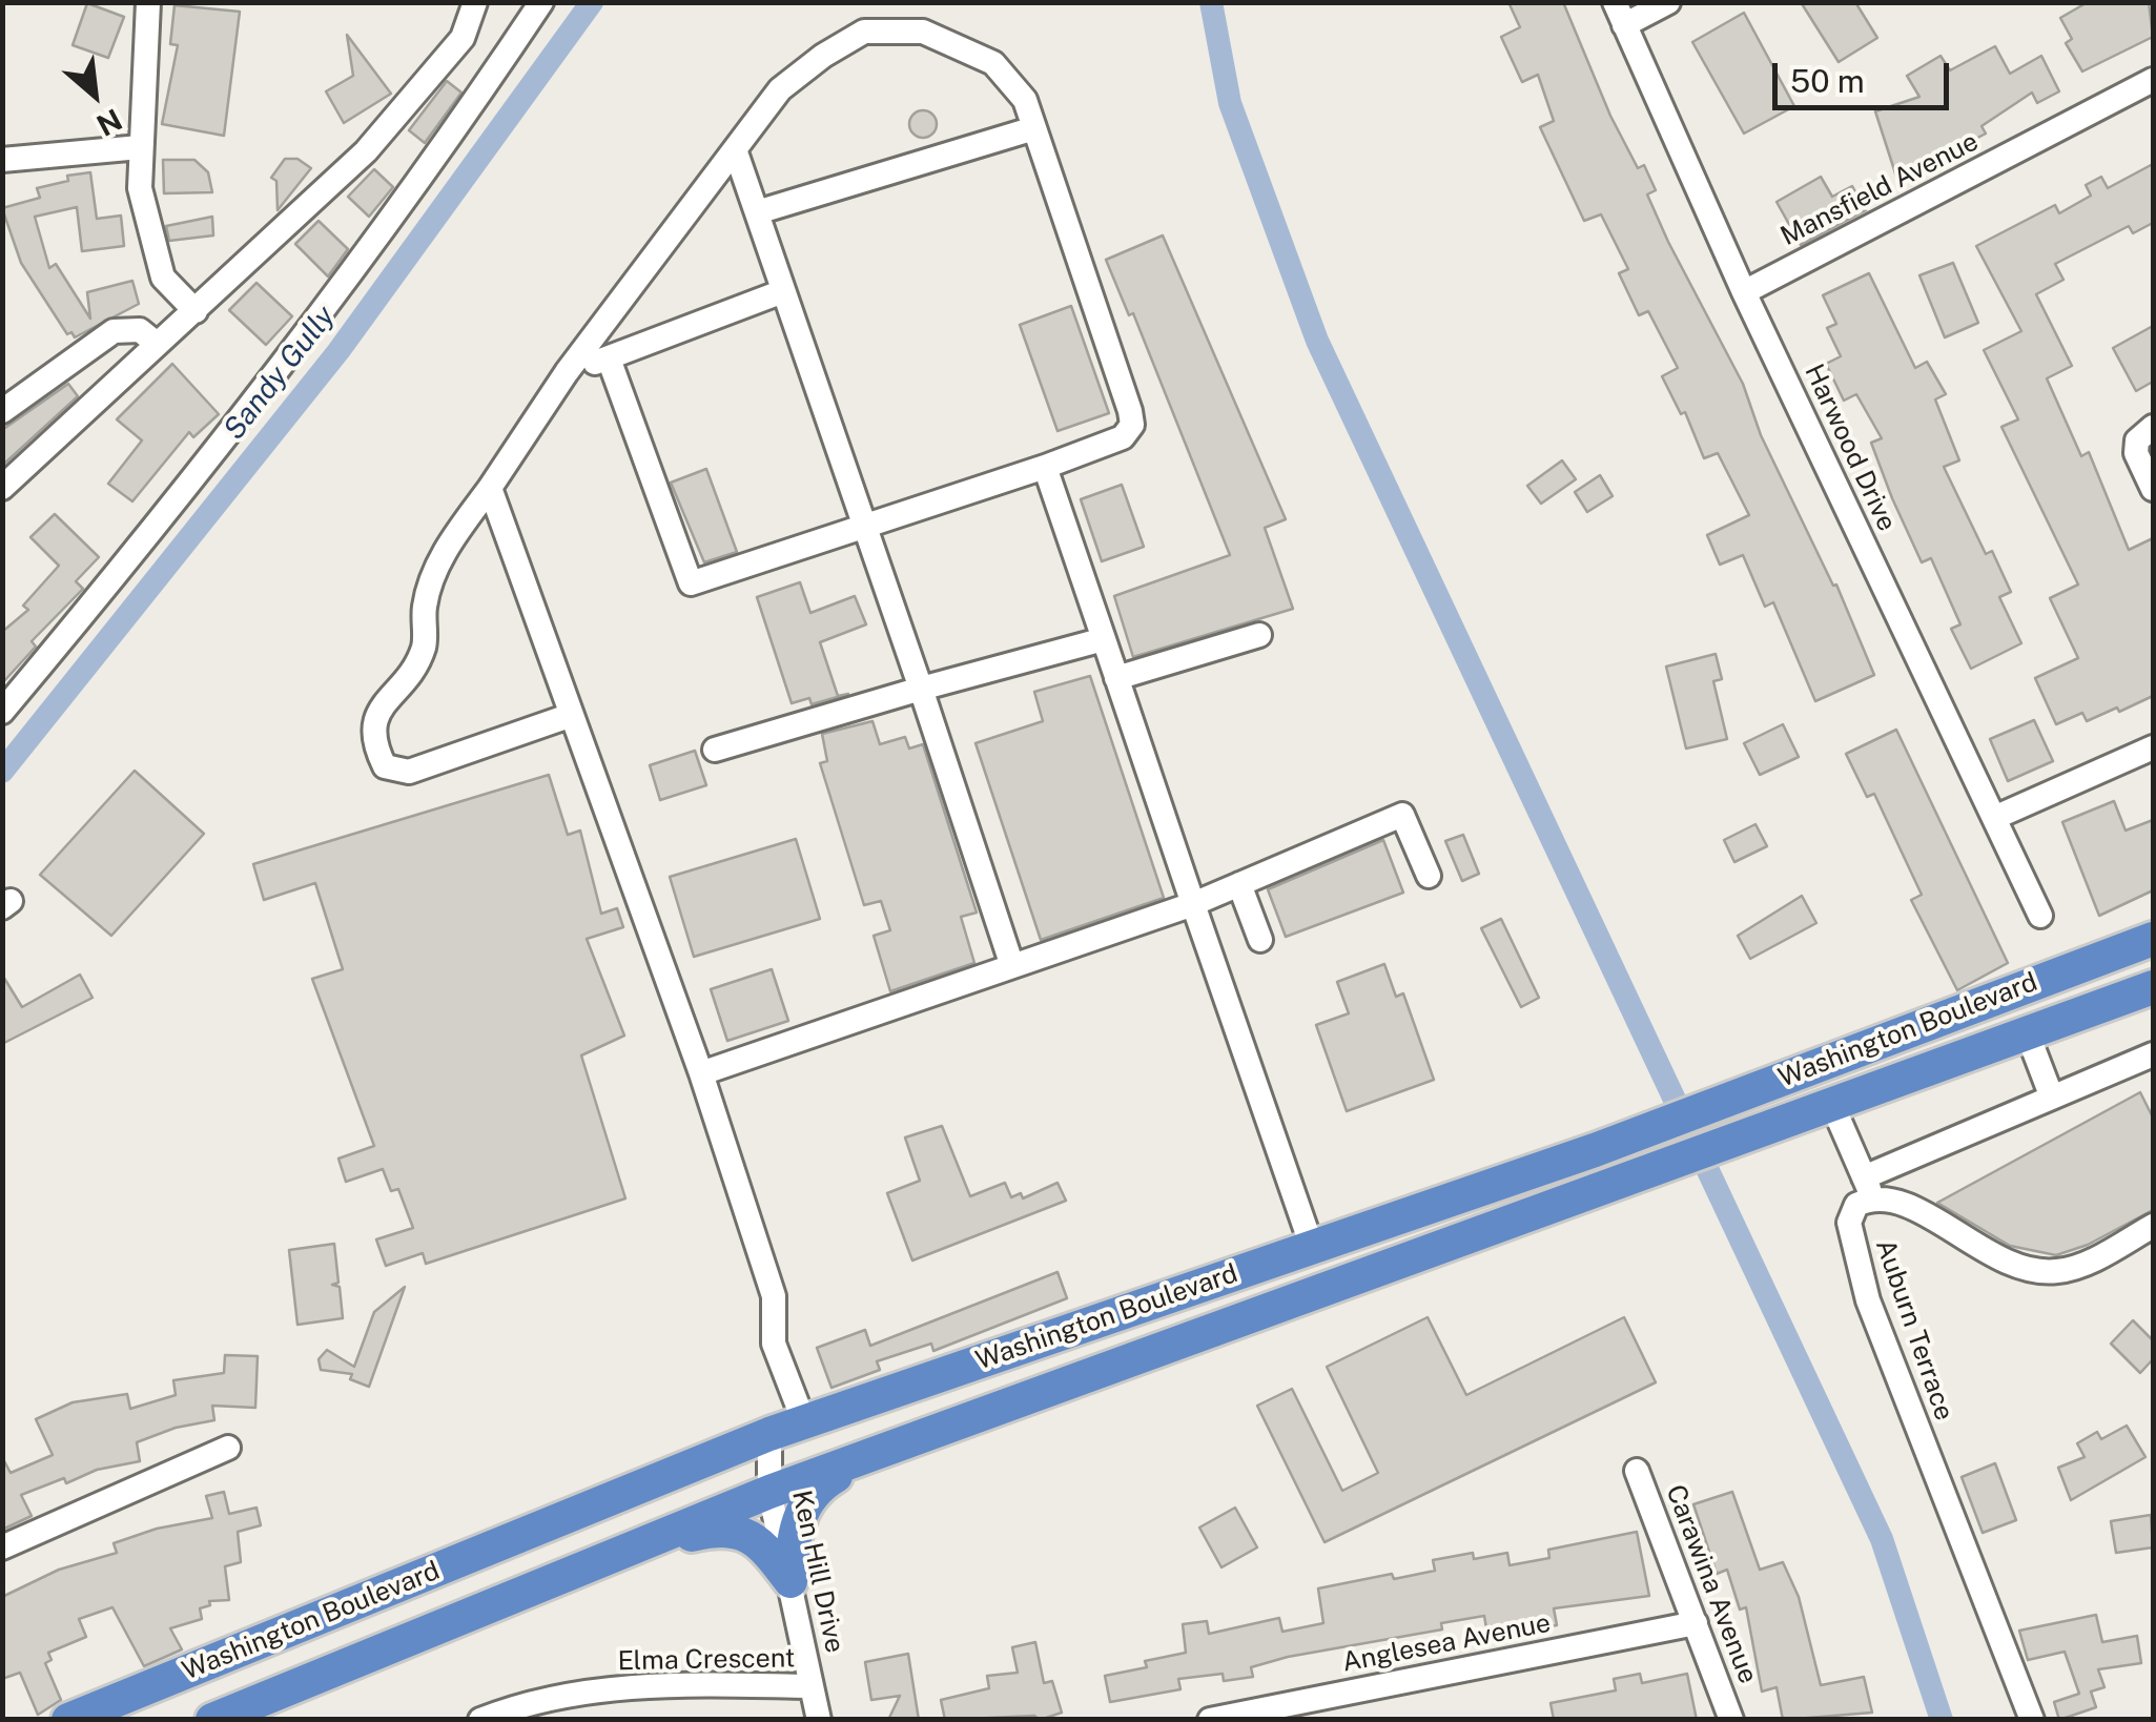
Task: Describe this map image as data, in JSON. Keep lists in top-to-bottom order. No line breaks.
{"streets":{"highway":["Washington Boulevard"],"street":["Mansfield Avenue","Harwood Drive","Auburn Terrace","Ken Hill Drive","Carawina Avenue","Anglesea Avenue","Elma Crescent"]},"crossings":[["Mansfield Avenue","Harwood Drive"],["Washington Boulevard","Ken Hill Drive"],["Ken Hill Drive","Elma Crescent"],["Carawina Avenue","Anglesea Avenue"]],"water":["Sandy Gully"],"scale_bar":"50 m","north":"bottom right"}
